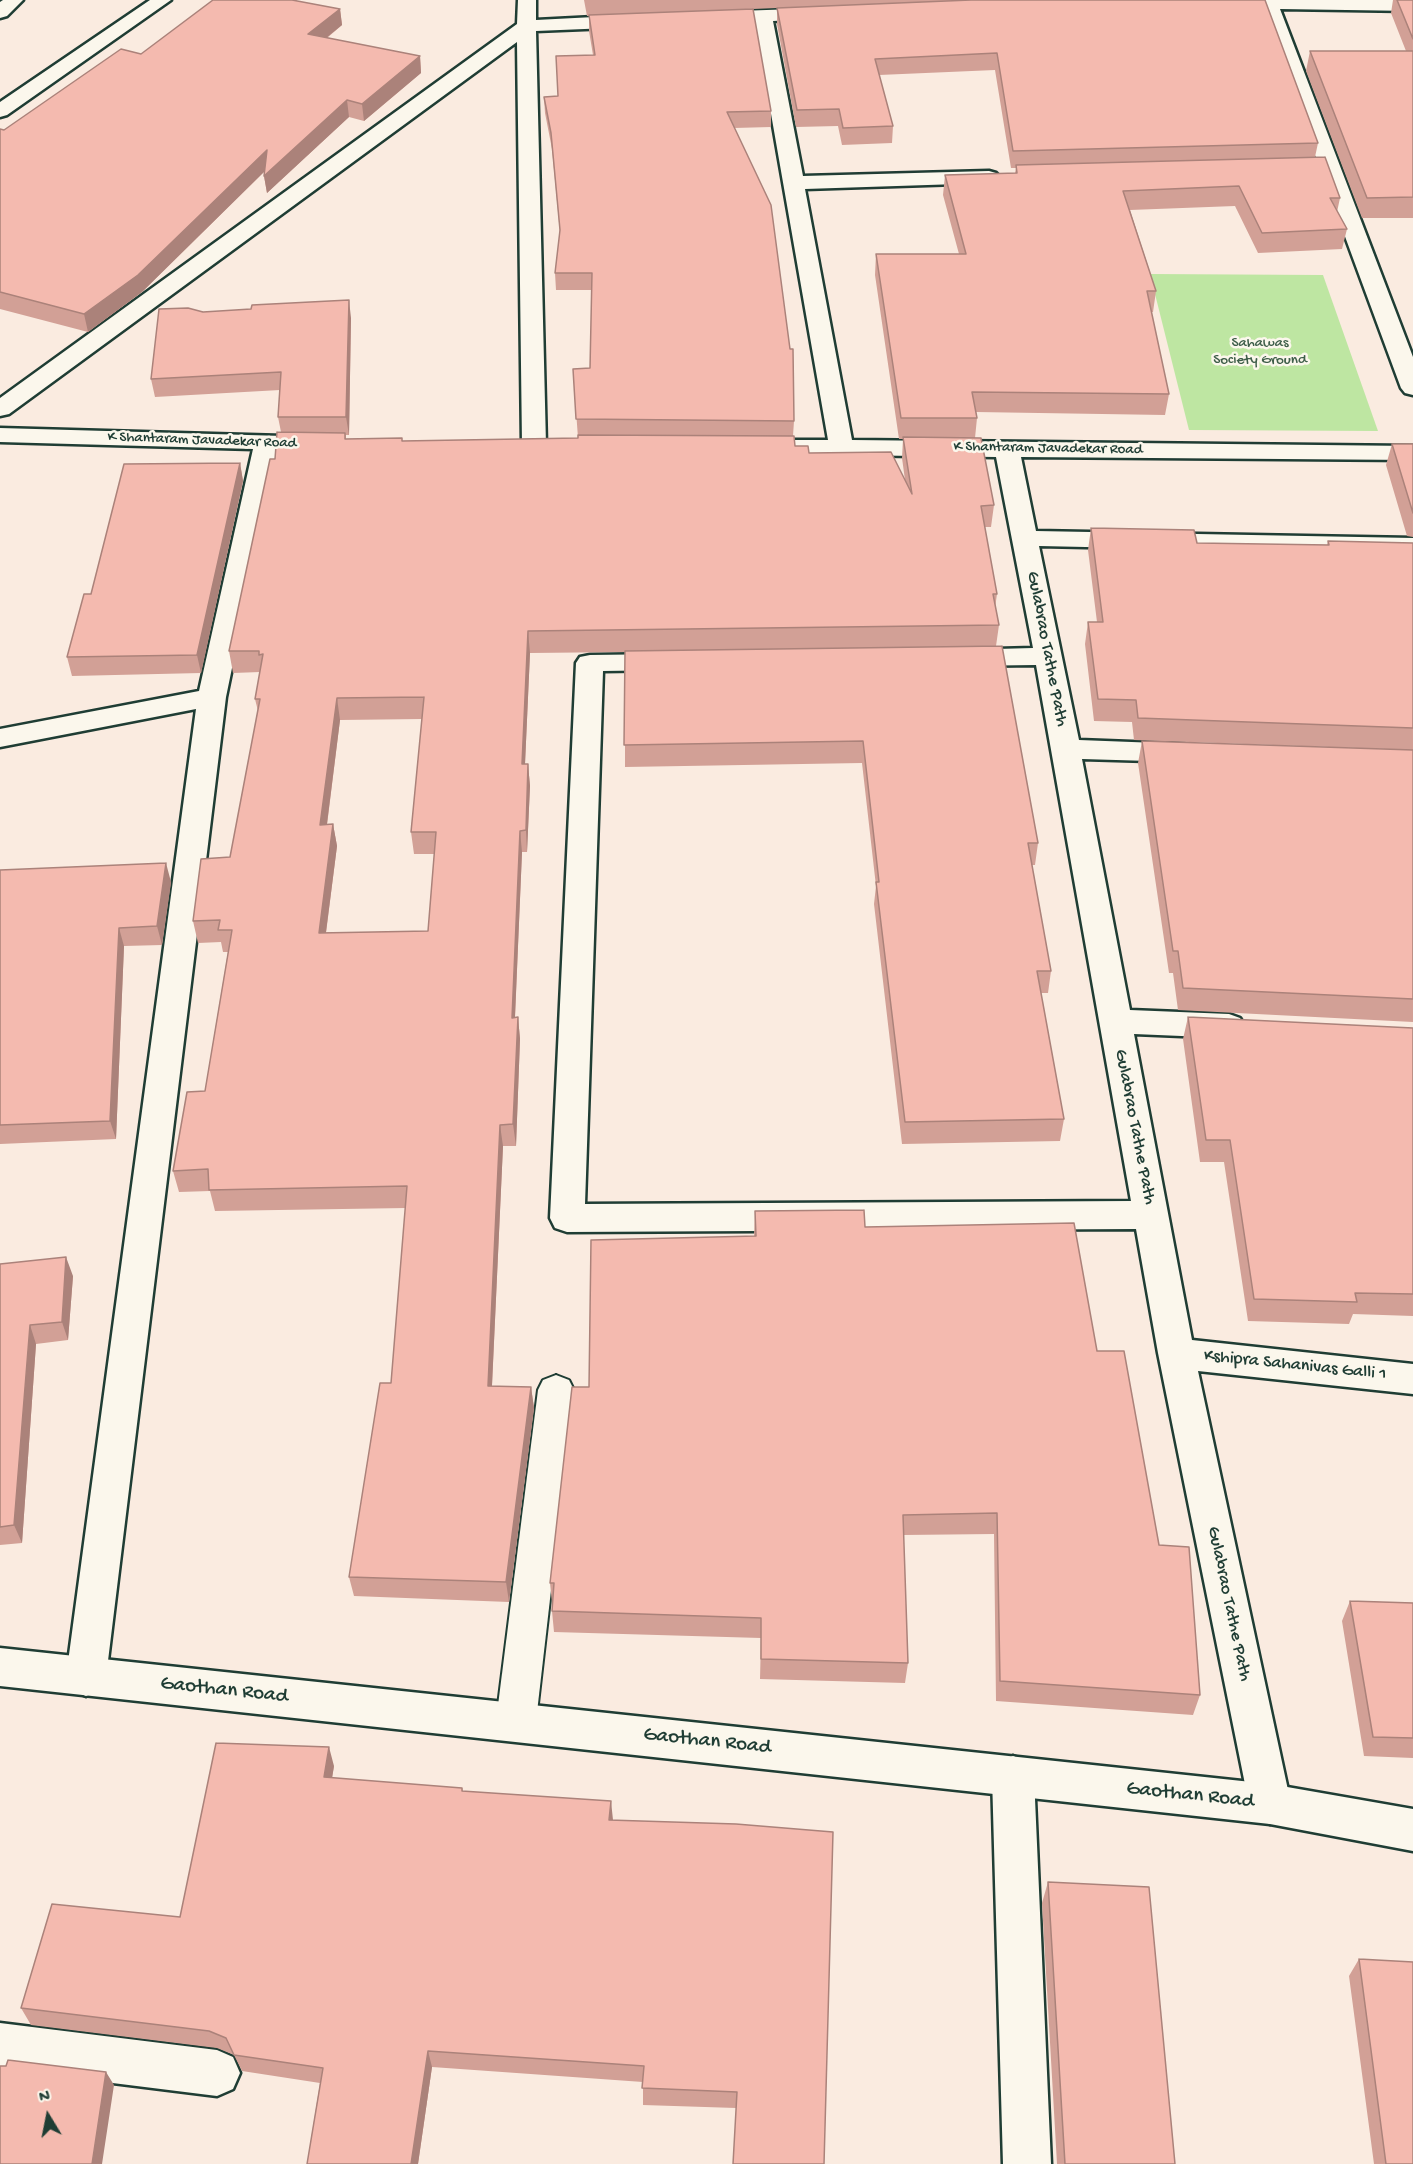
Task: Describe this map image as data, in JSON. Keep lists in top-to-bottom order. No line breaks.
{"streets":{"street":["K Shantaram Javadekar Road","Gulabrao Tathe Path","Kshipra Sahanivas Galli 1","Gaothan Road"]},"crossings":[["K Shantaram Javadekar Road","Gulabrao Tathe Path"],["Gulabrao Tathe Path","Kshipra Sahanivas Galli 1"],["Gulabrao Tathe Path","Gaothan Road"]],"parks":["Sahawas Society Ground"],"north":"top"}
